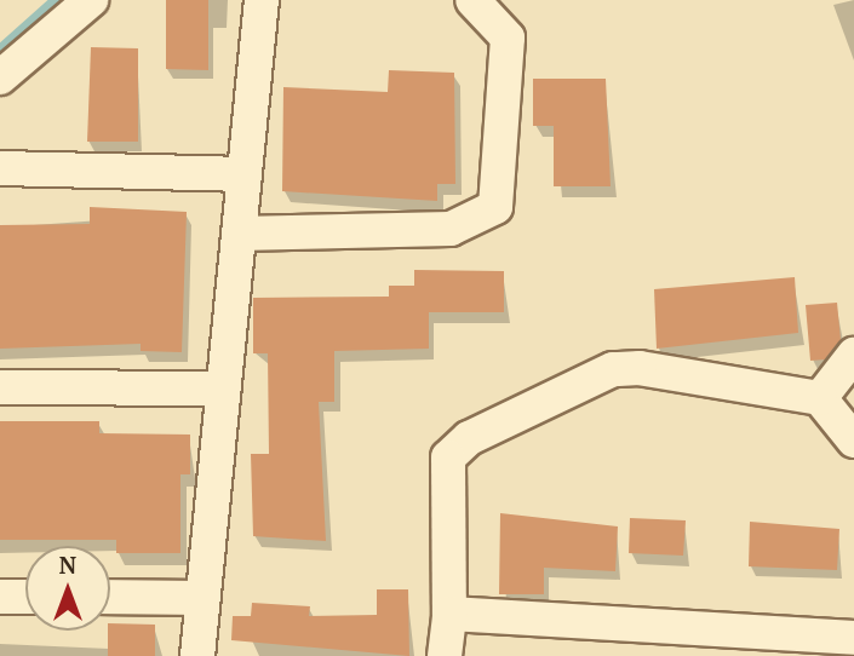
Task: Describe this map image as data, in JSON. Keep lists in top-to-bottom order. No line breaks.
{"north":"top"}
